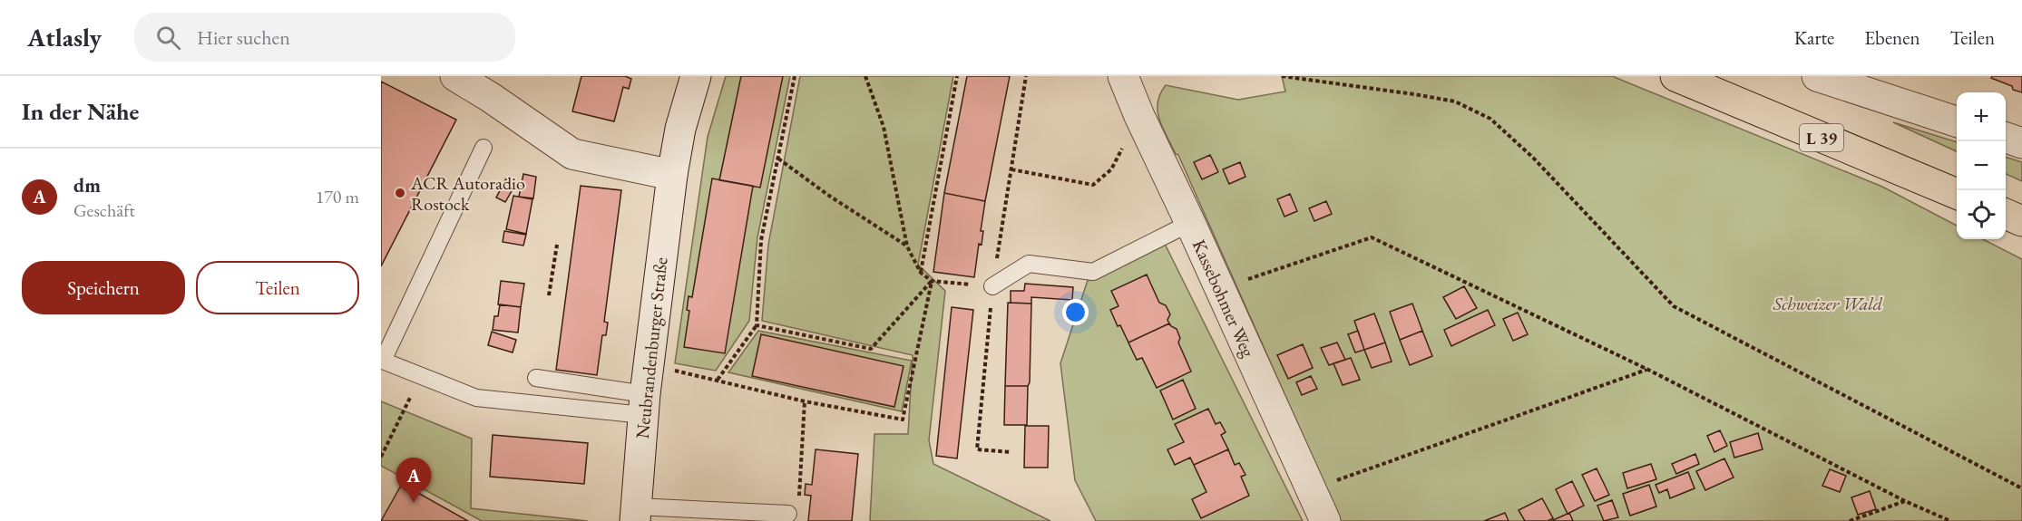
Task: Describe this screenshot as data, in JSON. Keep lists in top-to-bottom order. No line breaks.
{"streets":{"main road":["L 39"],"street":["Kassebohmer Weg","Neubrandenburger Straße"]},"parks":["Schweizer Wald"],"places":["ACR Autoradio Rostock"],"page":{"header":"Atlasly","search":"Hier suchen","nav":["Karte","Ebenen","Teilen"],"heading":"In der Nähe","map_buttons":["+","−"],"list":[{"mark":"A","name":"dm","note":"Geschäft","value":"170 m"}],"buttons":["Speichern","Teilen"],"pins":"A"}}
